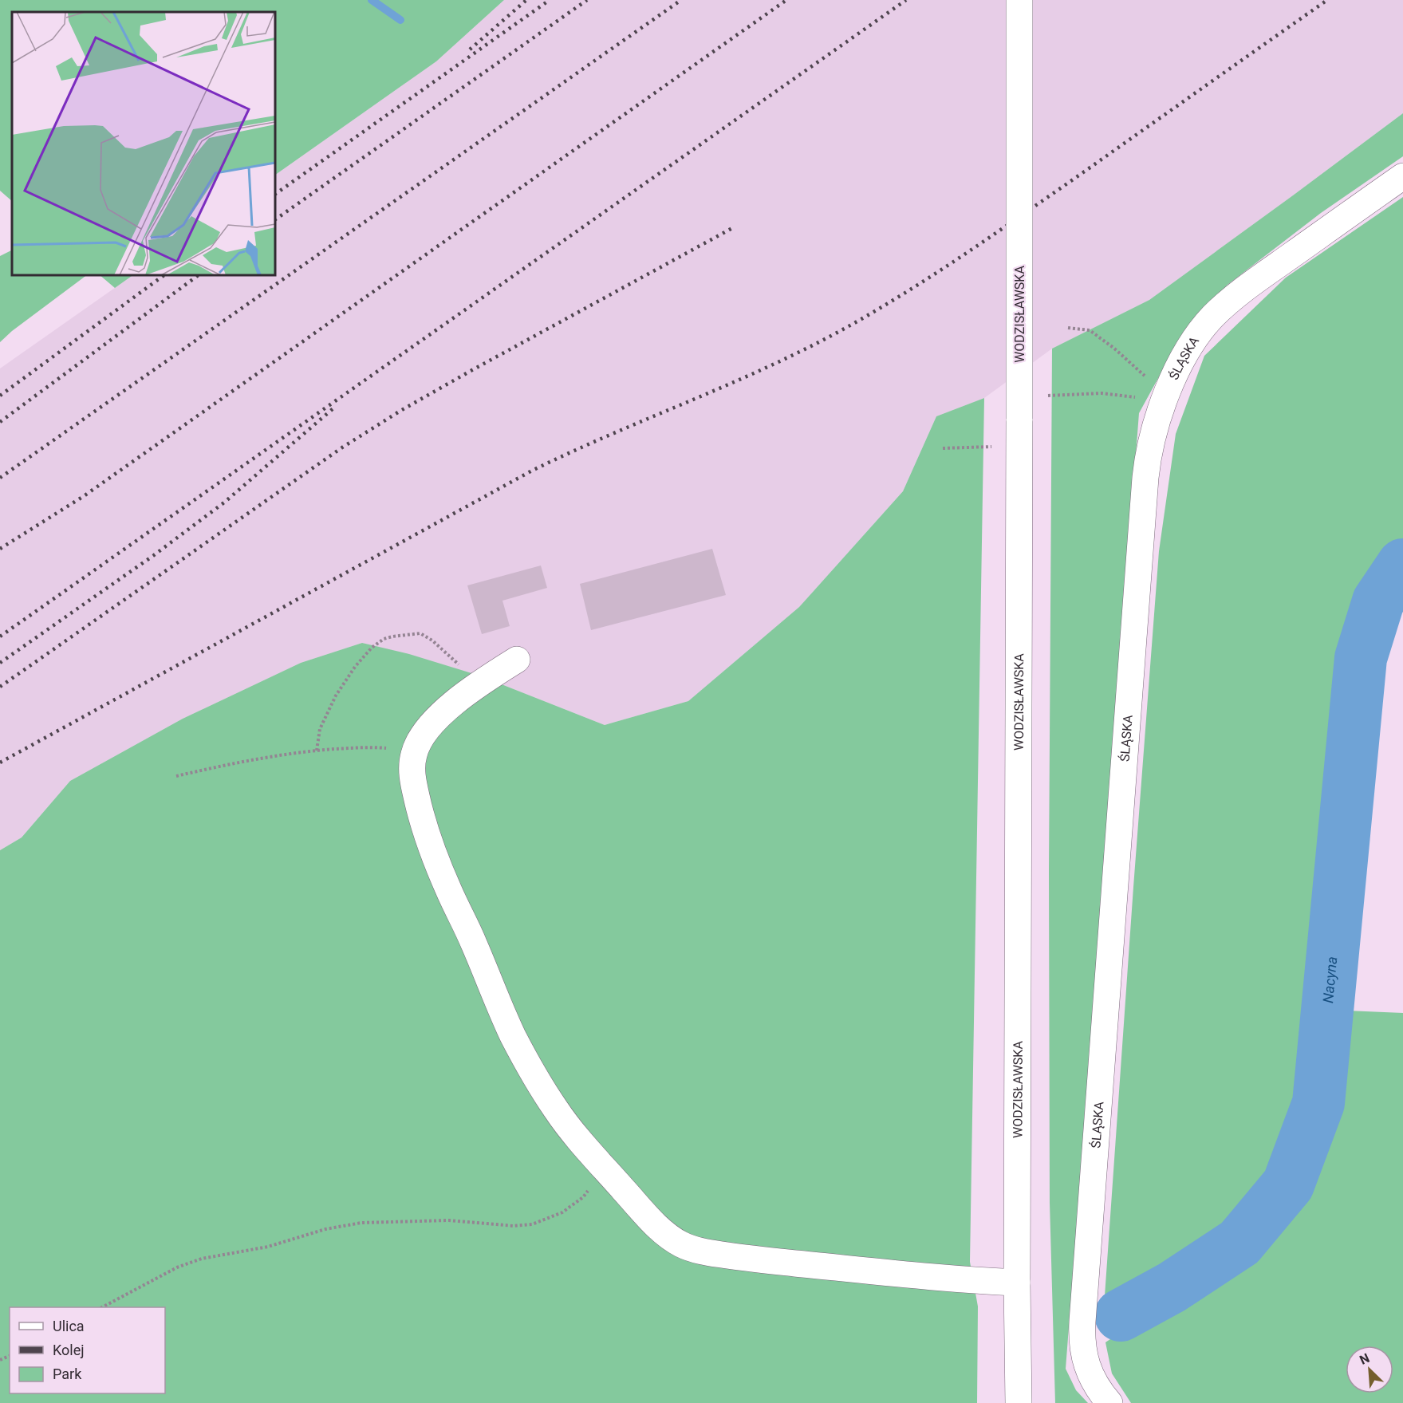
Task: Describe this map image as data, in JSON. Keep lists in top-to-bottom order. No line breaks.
{"streets":{"main road":["WODZISŁAWSKA","ŚLĄSKA"]},"water":["Nacyna"],"legend":["Ulica","Kolej","Park"],"north":"top left"}
